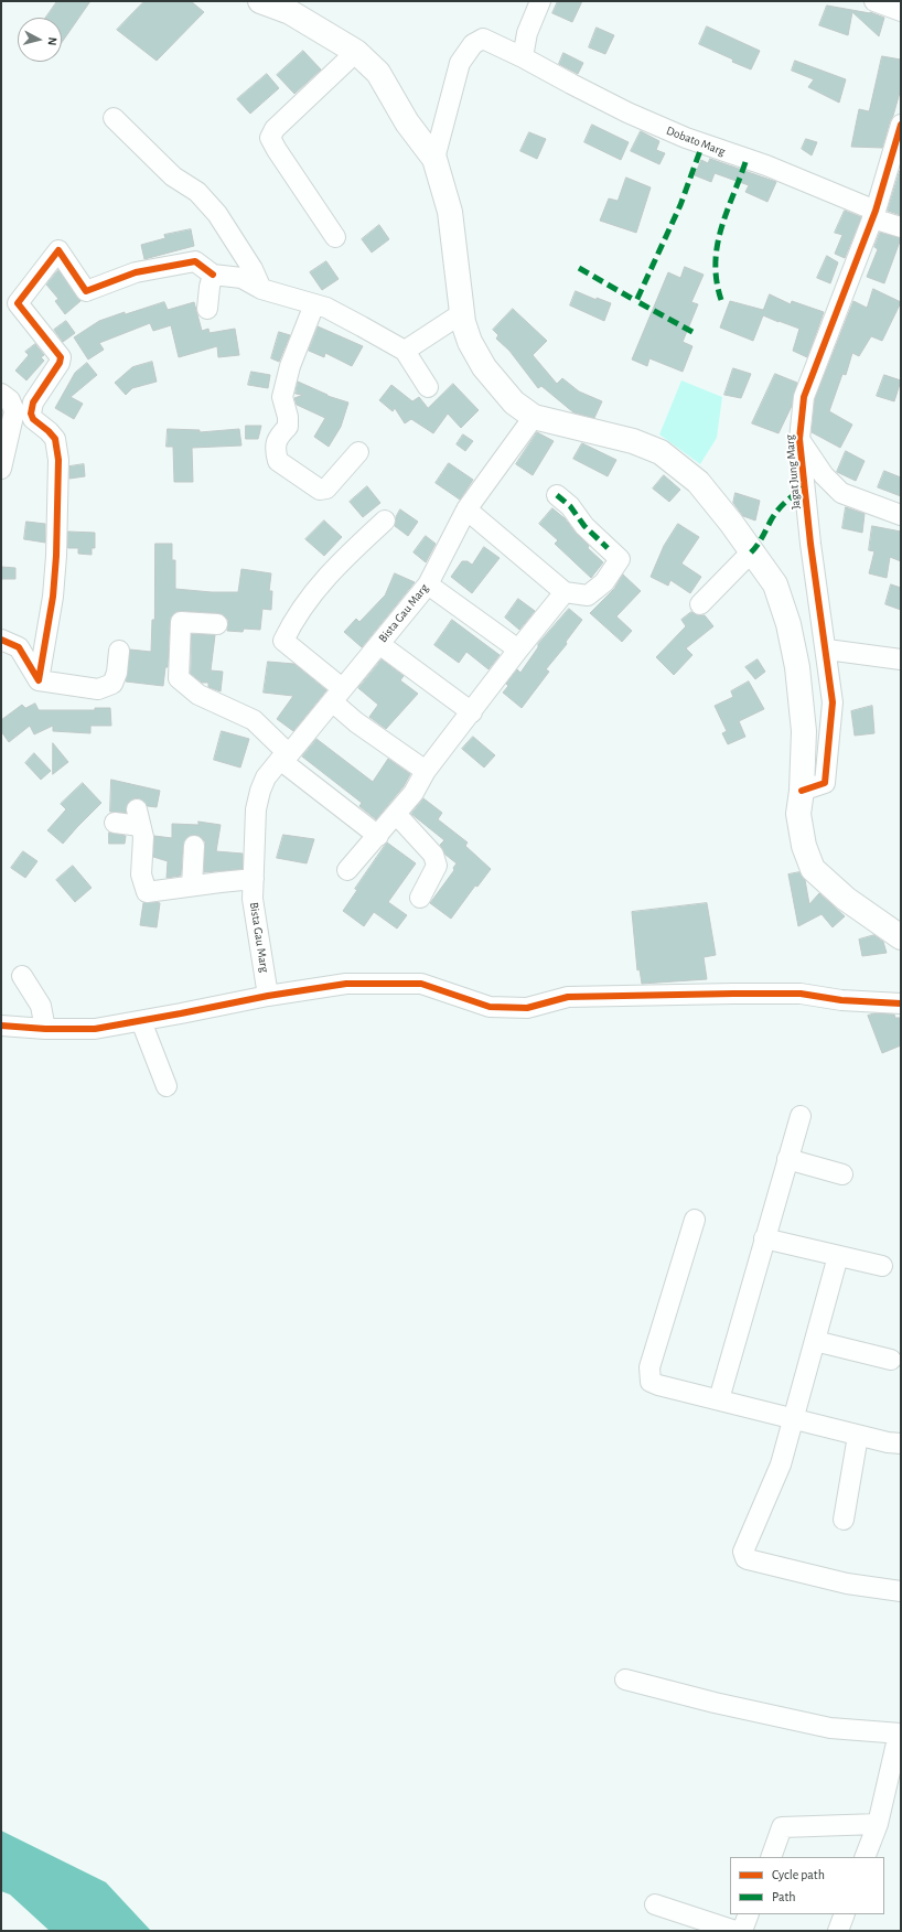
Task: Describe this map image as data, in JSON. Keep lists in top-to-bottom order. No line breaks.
{"streets":{"street":["Dobato Marg","Jagat Jung Marg","Bista Gau Marg"]},"crossings":[["Dobato Marg","Jagat Jung Marg"]],"legend":["Cycle path","Path"],"north":"right"}
